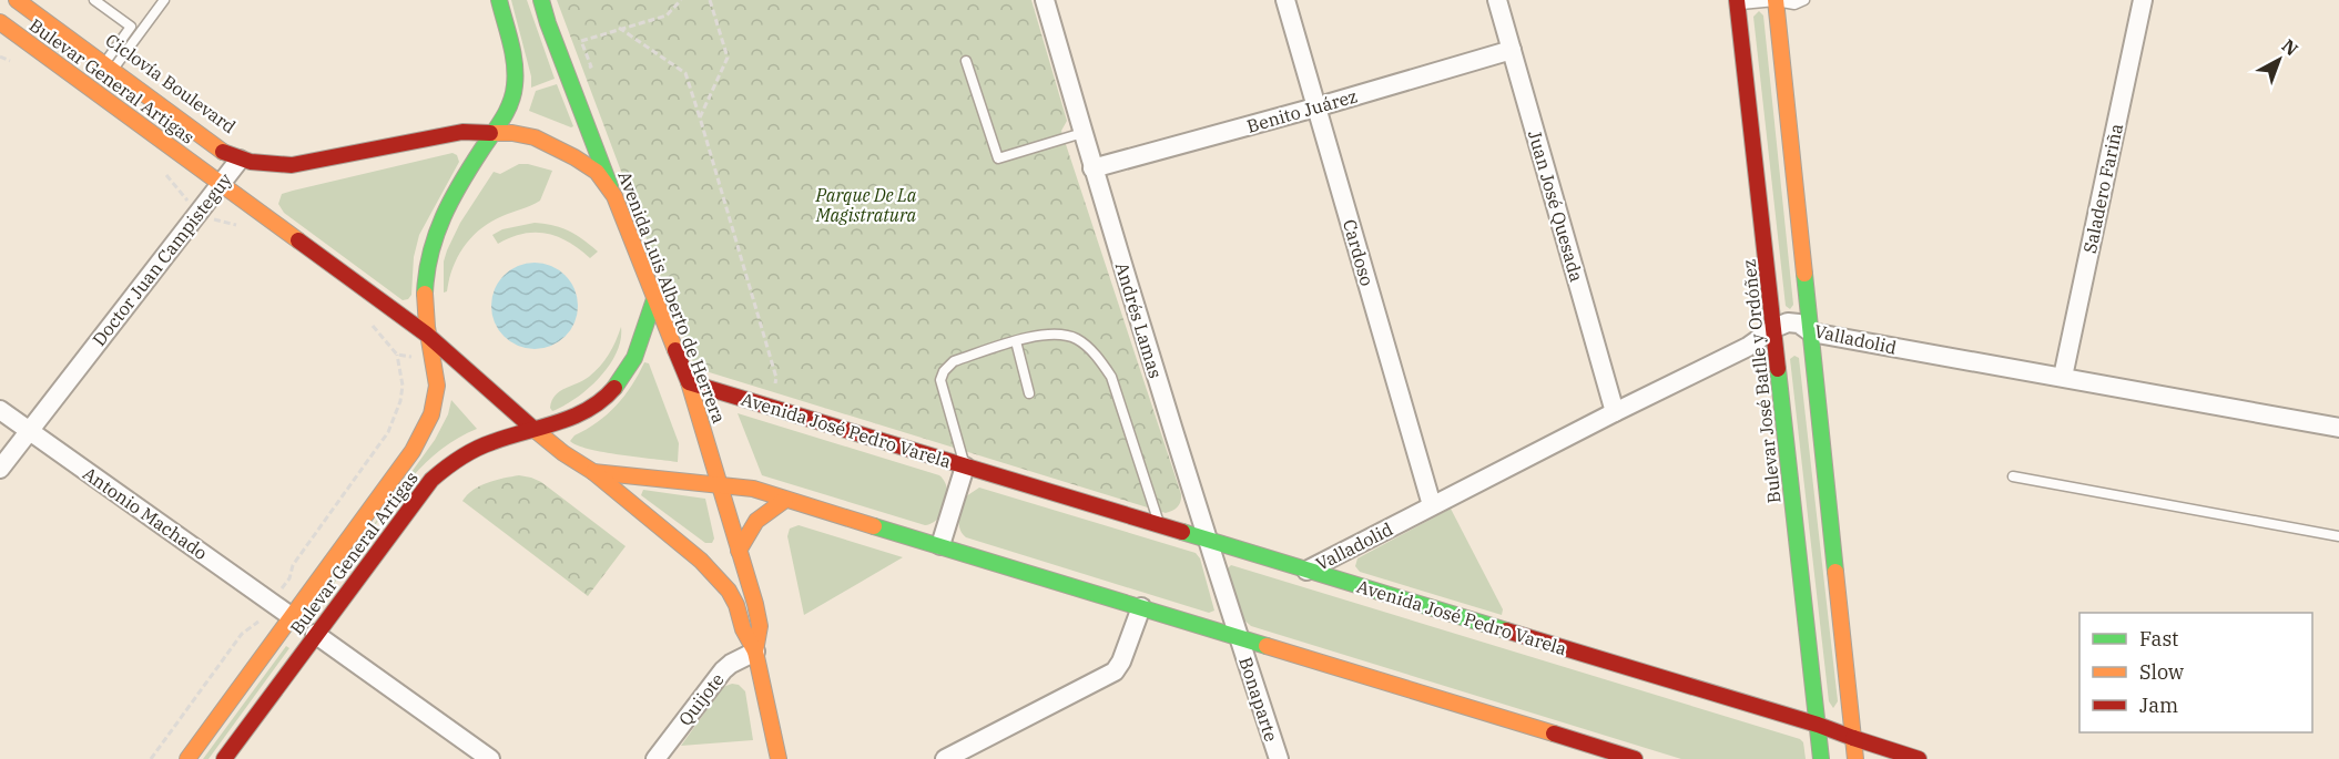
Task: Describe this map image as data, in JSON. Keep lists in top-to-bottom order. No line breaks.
{"streets":{"main road":["Bulevar General Artigas","Doctor Juan Campisteguy","Avenida Luis Alberto de Herrera","Bulevar José Batlle y Ordóñez","Avenida José Pedro Varela"],"street":["Benito Juárez","Saladero Fariña","Juan José Quesada","Cardoso","Andrés Lamas","Valladolid","Antonio Machado","Quijote","Bonaparte"]},"crossings":[["Bulevar General Artigas","Doctor Juan Campisteguy"],["Bulevar General Artigas","Avenida Luis Alberto de Herrera"],["Bulevar General Artigas","Antonio Machado"],["Benito Juárez","Juan José Quesada"],["Benito Juárez","Cardoso"],["Benito Juárez","Andrés Lamas"],["Saladero Fariña","Valladolid"],["Juan José Quesada","Valladolid"],["Cardoso","Valladolid"],["Doctor Juan Campisteguy","Avenida Luis Alberto de Herrera"],["Doctor Juan Campisteguy","Antonio Machado"],["Avenida Luis Alberto de Herrera","Avenida José Pedro Varela"],["Avenida Luis Alberto de Herrera","Quijote"],["Andrés Lamas","Avenida José Pedro Varela"],["Andrés Lamas","Bonaparte"],["Valladolid","Bulevar José Batlle y Ordóñez"],["Valladolid","Avenida José Pedro Varela"],["Bulevar José Batlle y Ordóñez","Avenida José Pedro Varela"]],"parks":["Parque De La Magistratura"],"legend":["Fast","Slow","Jam"],"north":"top right"}
